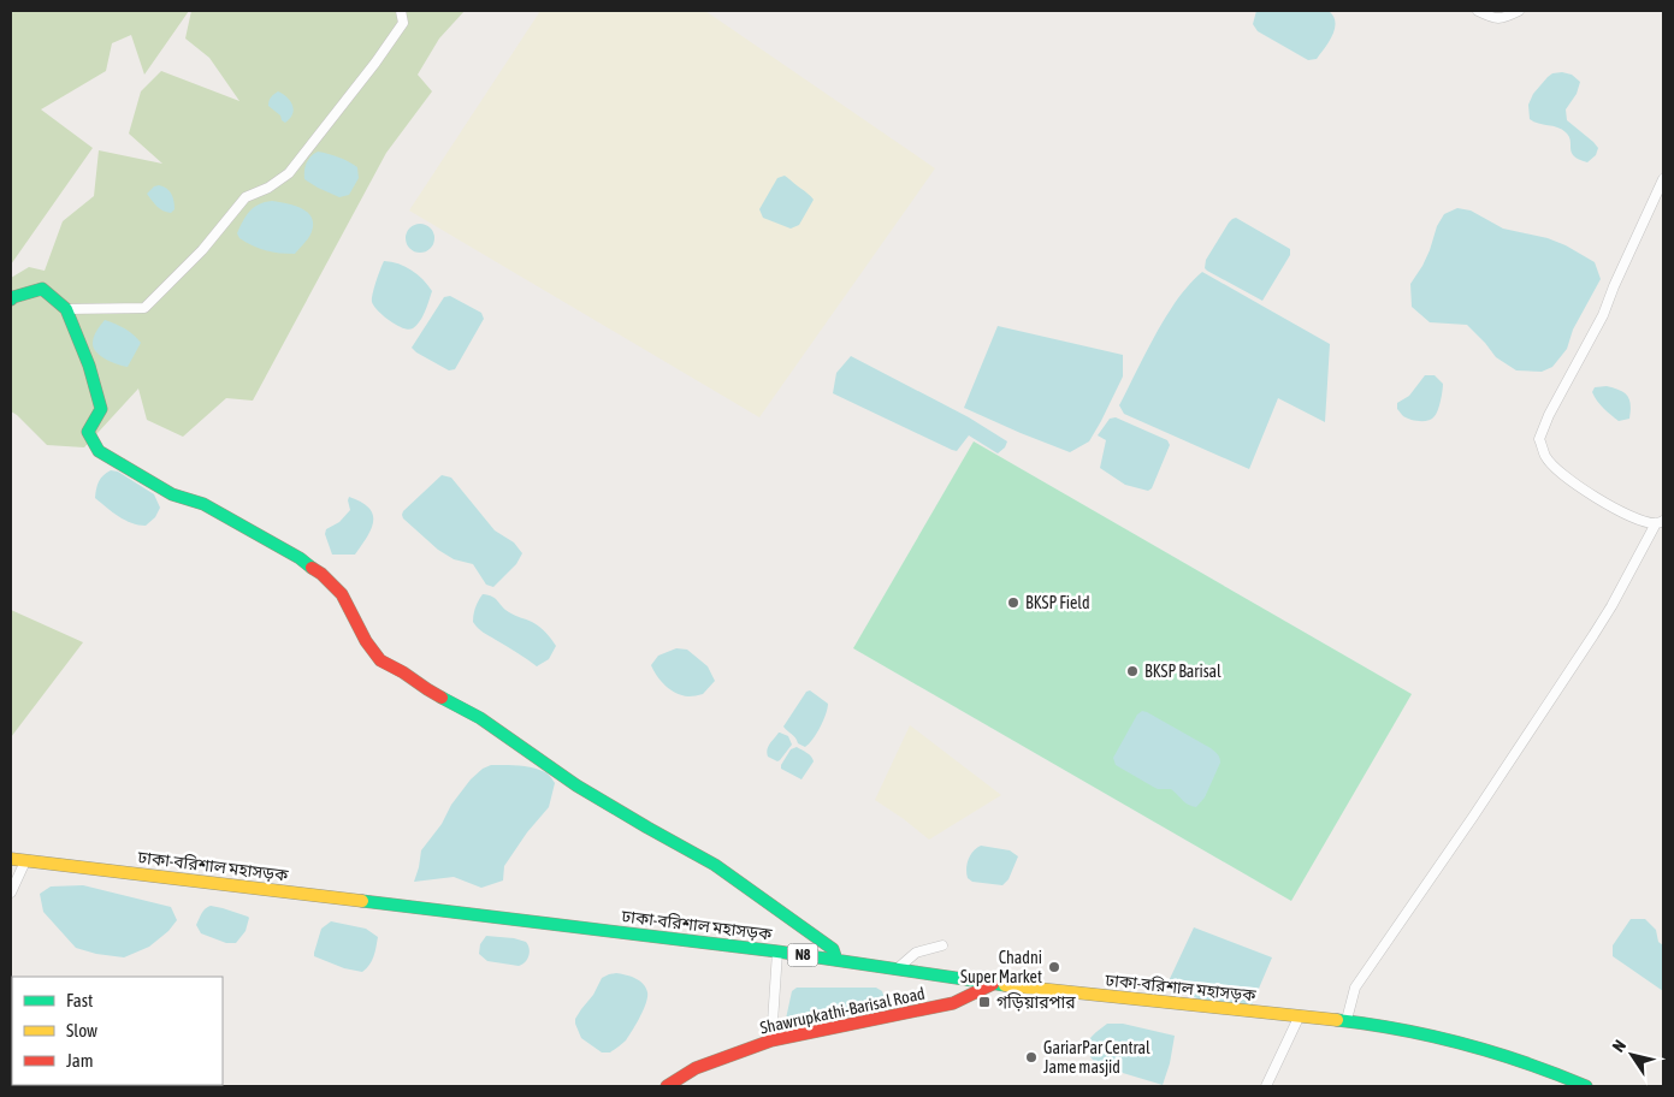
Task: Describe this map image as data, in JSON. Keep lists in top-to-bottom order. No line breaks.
{"streets":{"main road":["ঢাকা-বরিশাল মহাসড়ক","N8","Shawrupkathi-Barisal Road"]},"crossings":[["ঢাকা-বরিশাল মহাসড়ক","Shawrupkathi-Barisal Road"]],"places":{"other":["BKSP Field","BKSP Barisal","Chadni Super Market","GariarPar Central Jame masjid"],"transit":["গড়িয়ারপার"]},"legend":["Fast","Slow","Jam"],"north":"top left"}
